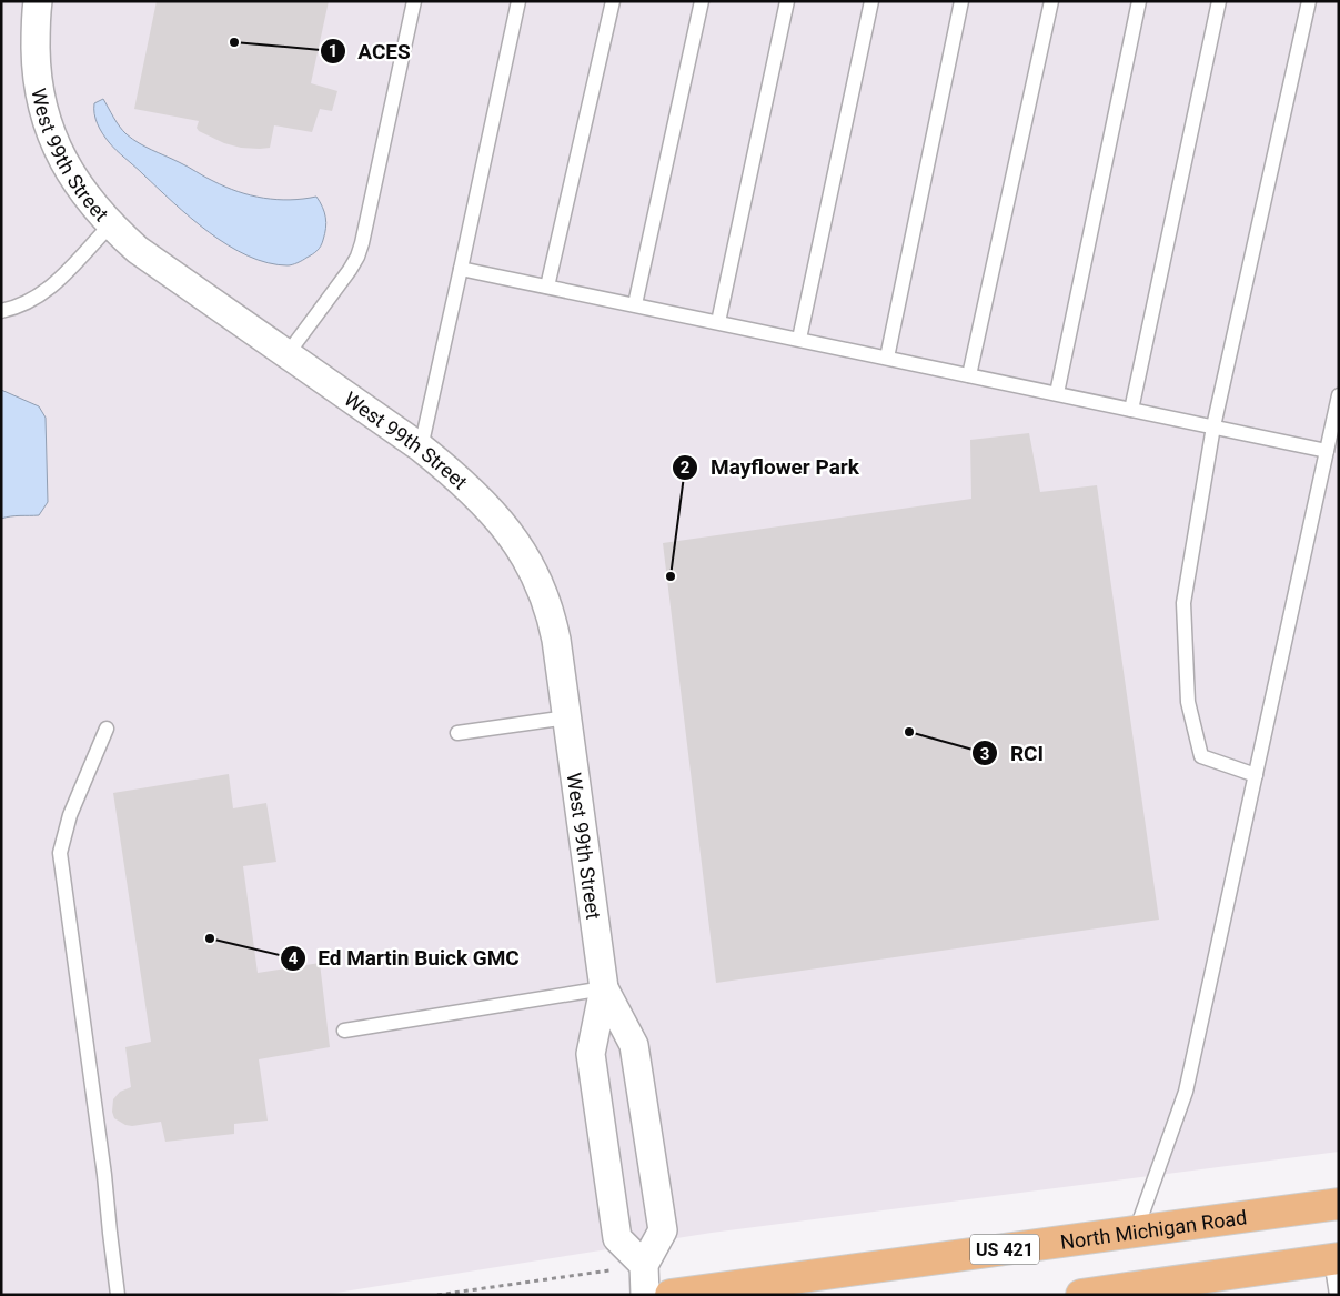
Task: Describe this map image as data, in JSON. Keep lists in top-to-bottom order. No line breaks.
{"streets":{"main road":["North Michigan Road","US 421"],"street":["West 99th Street"]},"places":["ACES","Mayflower Park","RCI","Ed Martin Buick GMC"]}
